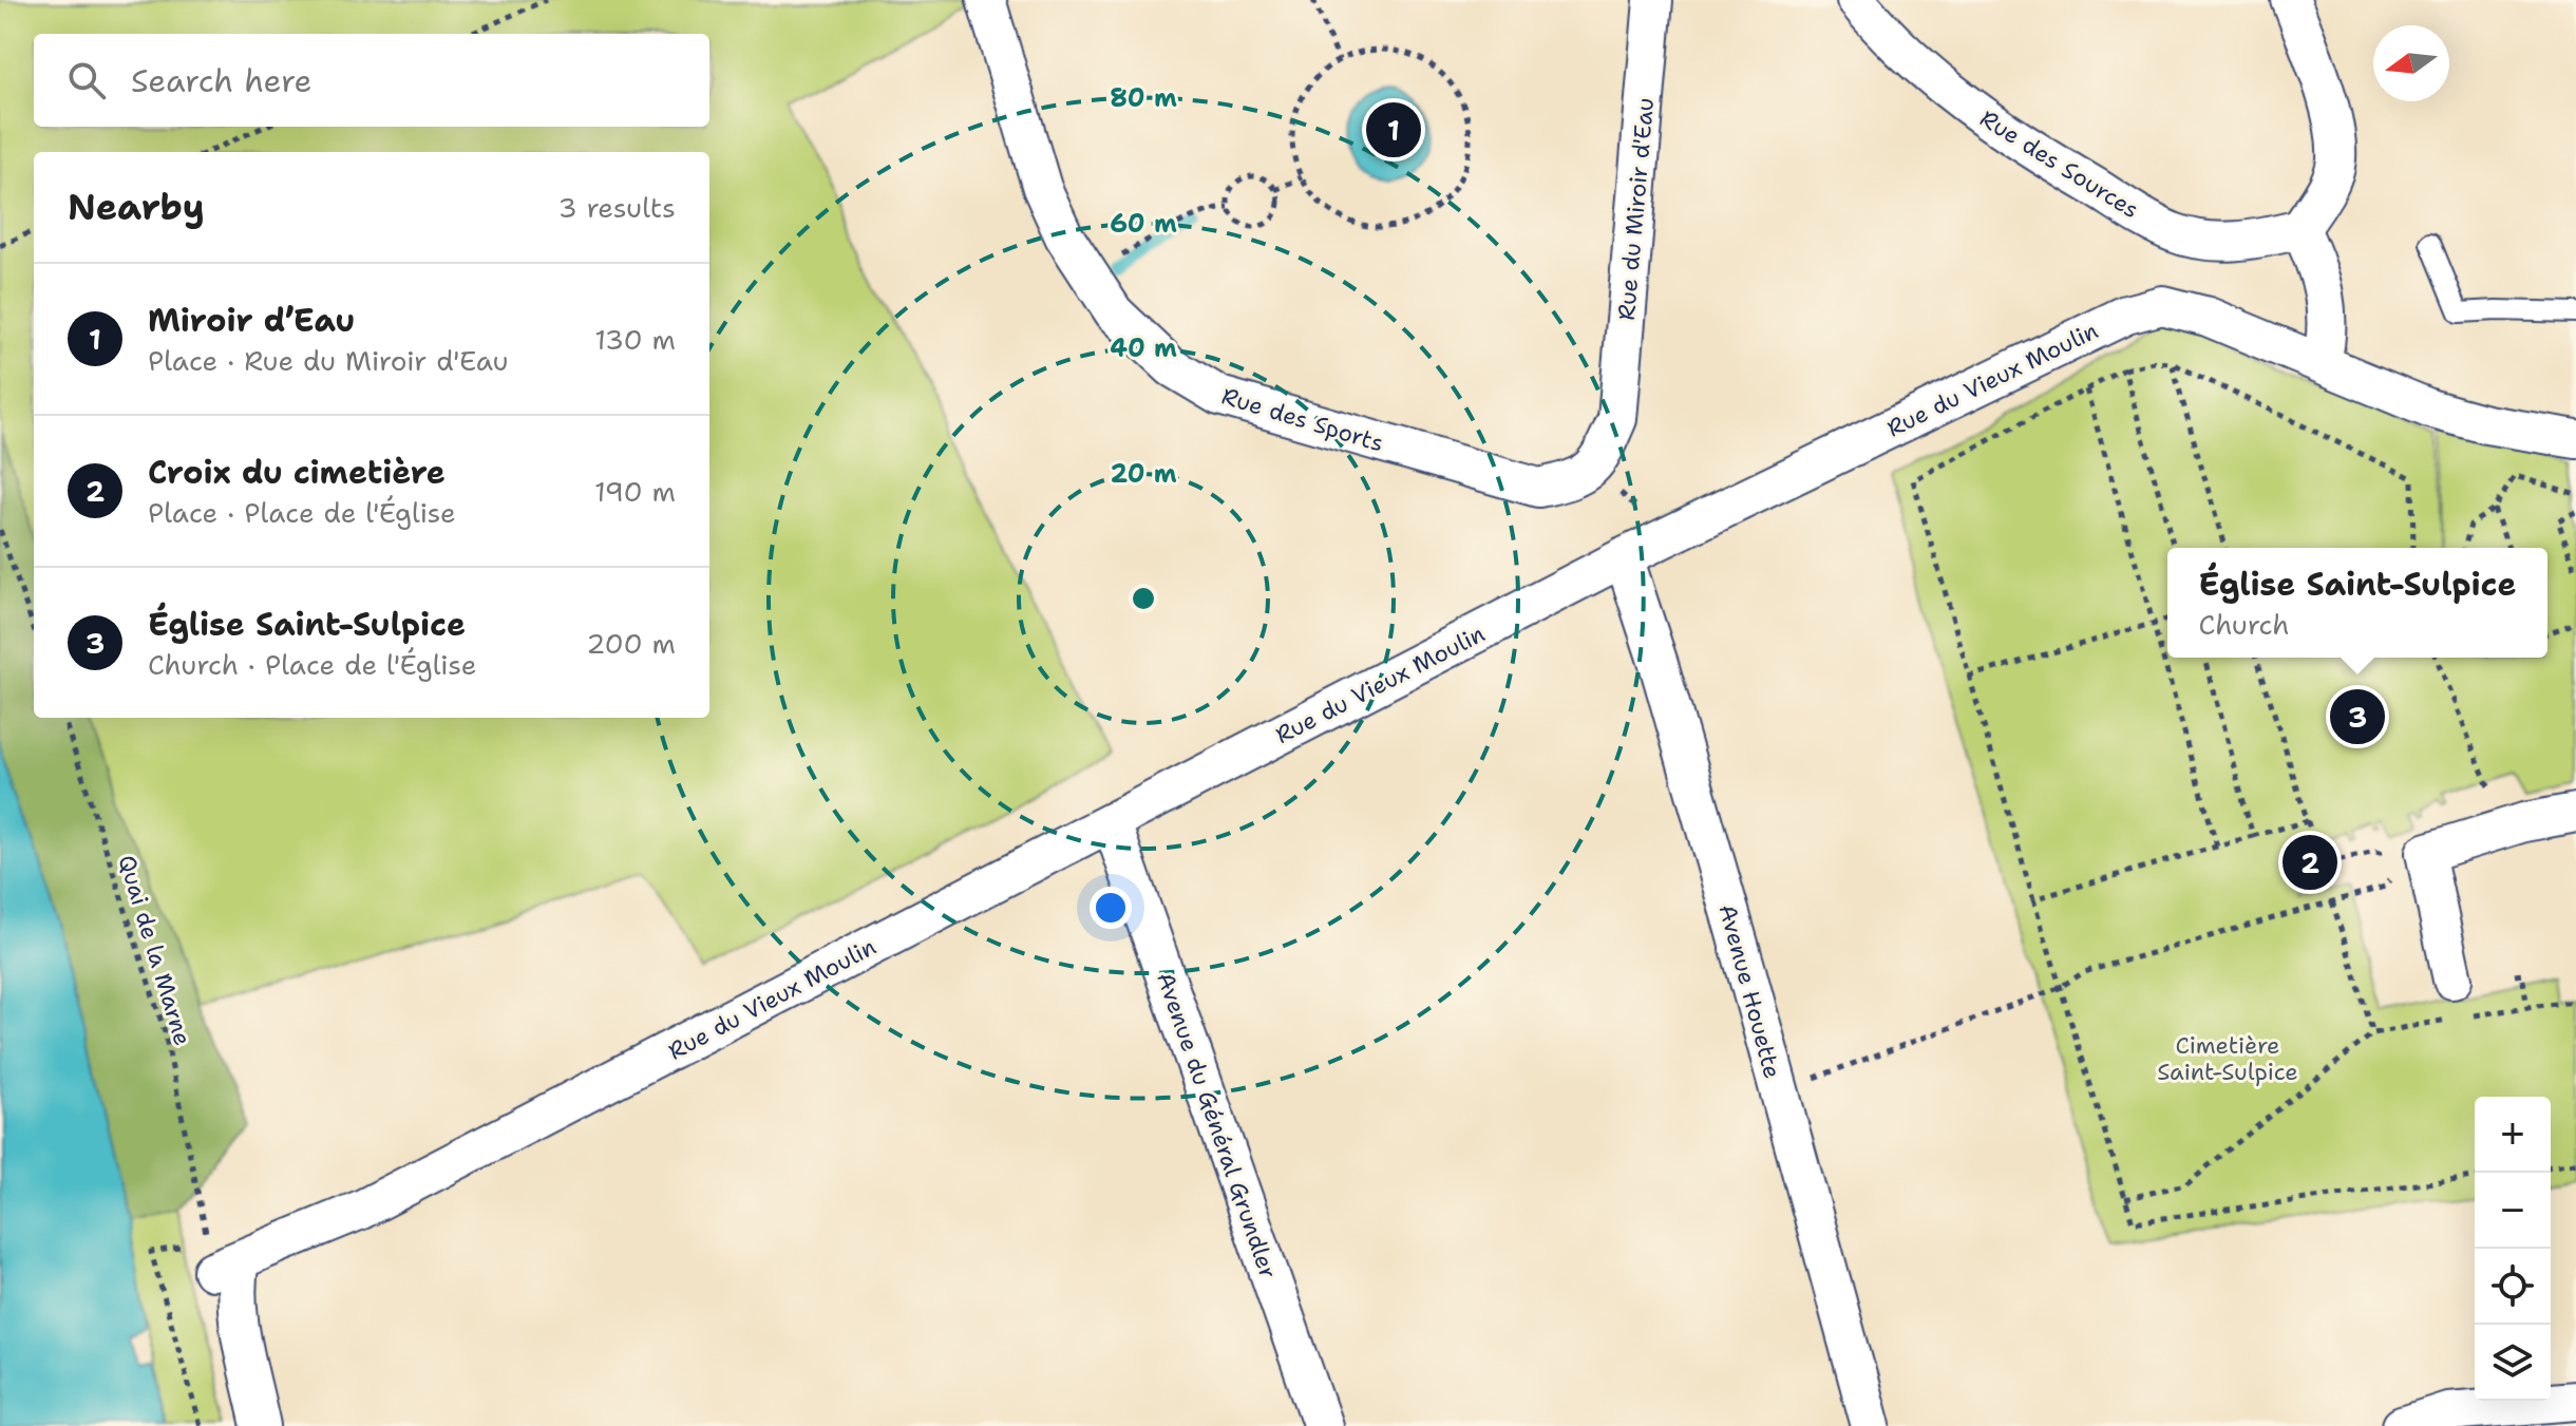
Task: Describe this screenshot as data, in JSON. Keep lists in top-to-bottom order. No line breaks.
{"streets":{"street":["Rue des Sources","Rue du Miroir d'Eau","Rue du Vieux Moulin","Rue des Sports","Avenue Houette","Avenue du Général Grundler"],"path":["Quai de la Marne"]},"crossings":[["Rue du Miroir d'Eau","Rue des Sports"],["Rue du Vieux Moulin","Quai de la Marne"],["Rue du Vieux Moulin","Avenue Houette"],["Rue du Vieux Moulin","Avenue du Général Grundler"]],"parks":["Cimetière Saint-Sulpice"],"north":"left","page":{"search":"Search here","pins":["1","3","2"],"heading":["Nearby","3 results"],"list":[{"mark":"1","name":"Miroir d’Eau","note":"Place · Rue du Miroir d'Eau","value":"130 m"},{"mark":"2","name":"Croix du cimetière","note":"Place · Place de l'Église","value":"190 m"},{"mark":"3","name":"Église Saint-Sulpice","note":"Church · Place de l'Église","value":"200 m"}],"popup":["Église Saint-Sulpice","Church"],"map_buttons":["+","−"]},"rings":["80 m","60 m","40 m","20 m"]}
